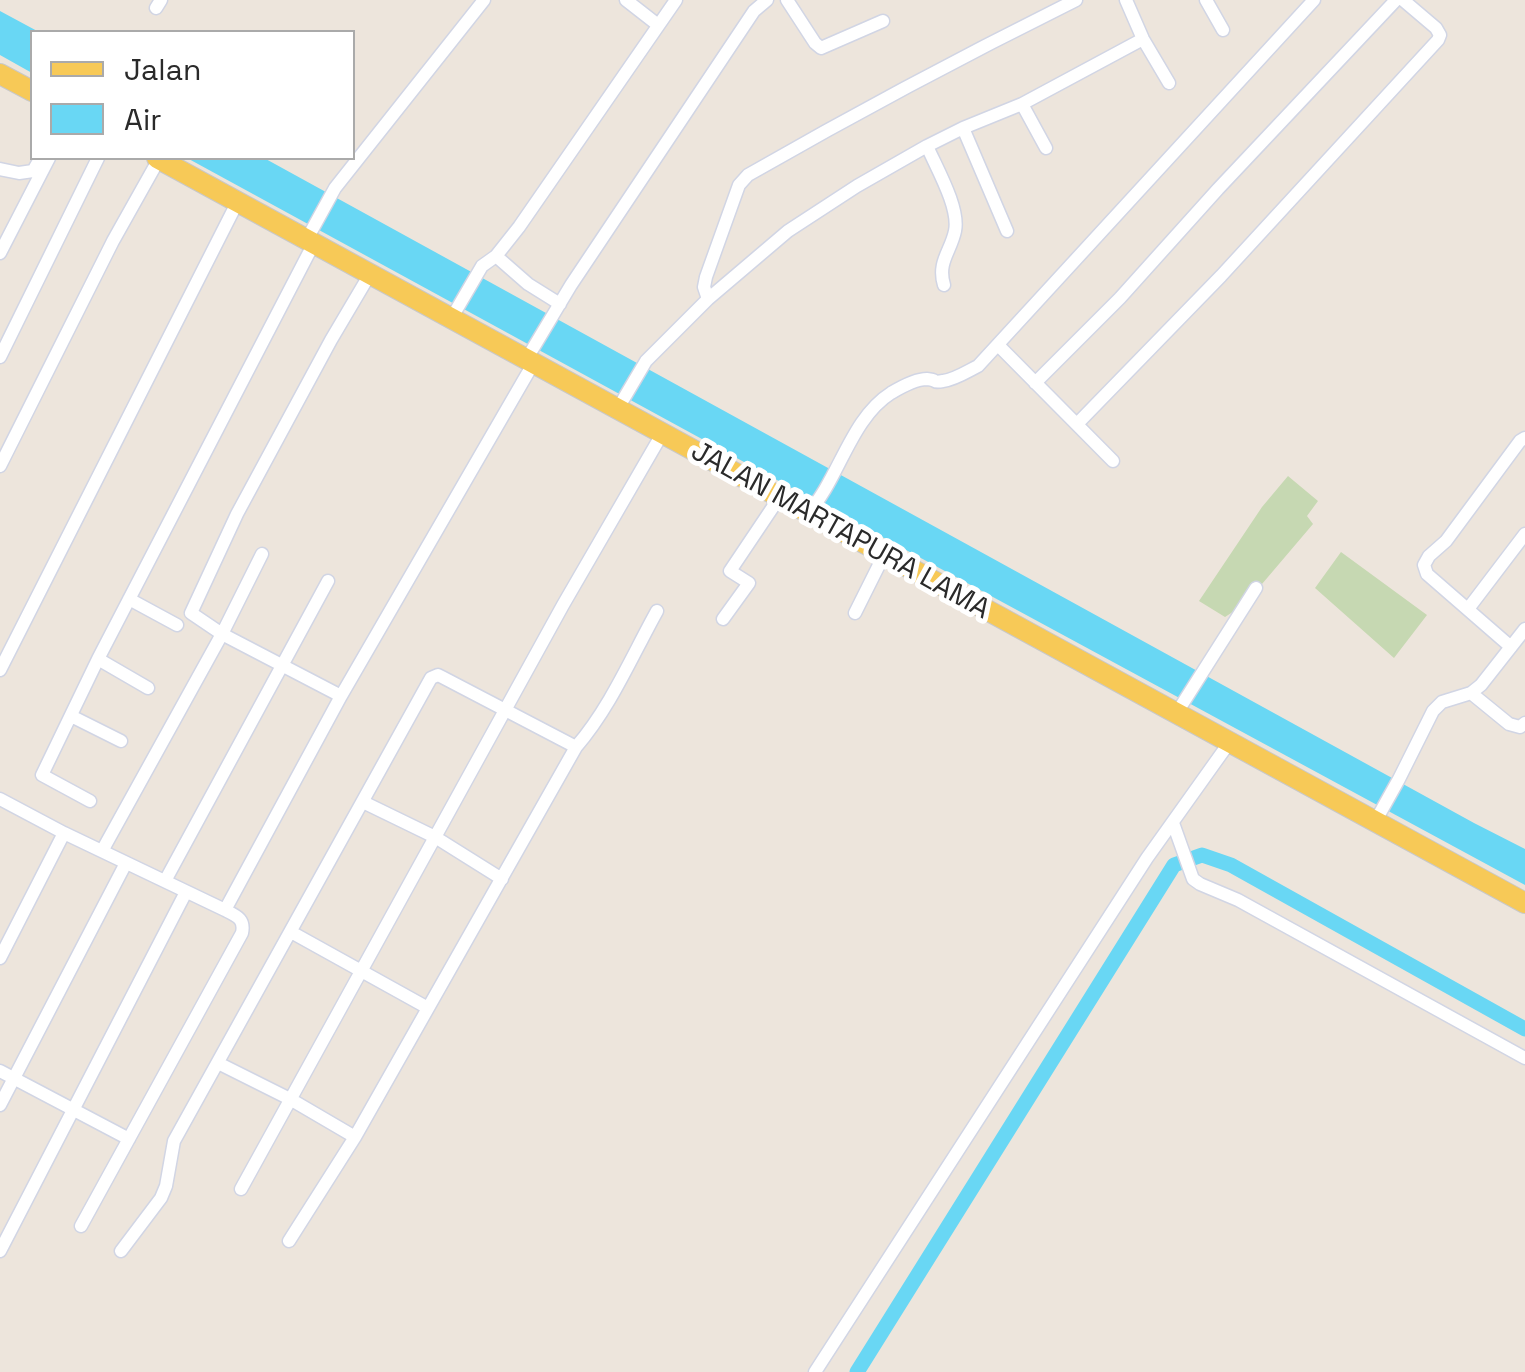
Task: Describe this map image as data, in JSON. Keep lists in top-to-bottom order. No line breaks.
{"streets":{"main road":["JALAN MARTAPURA LAMA"]},"legend":["Jalan","Air"]}
